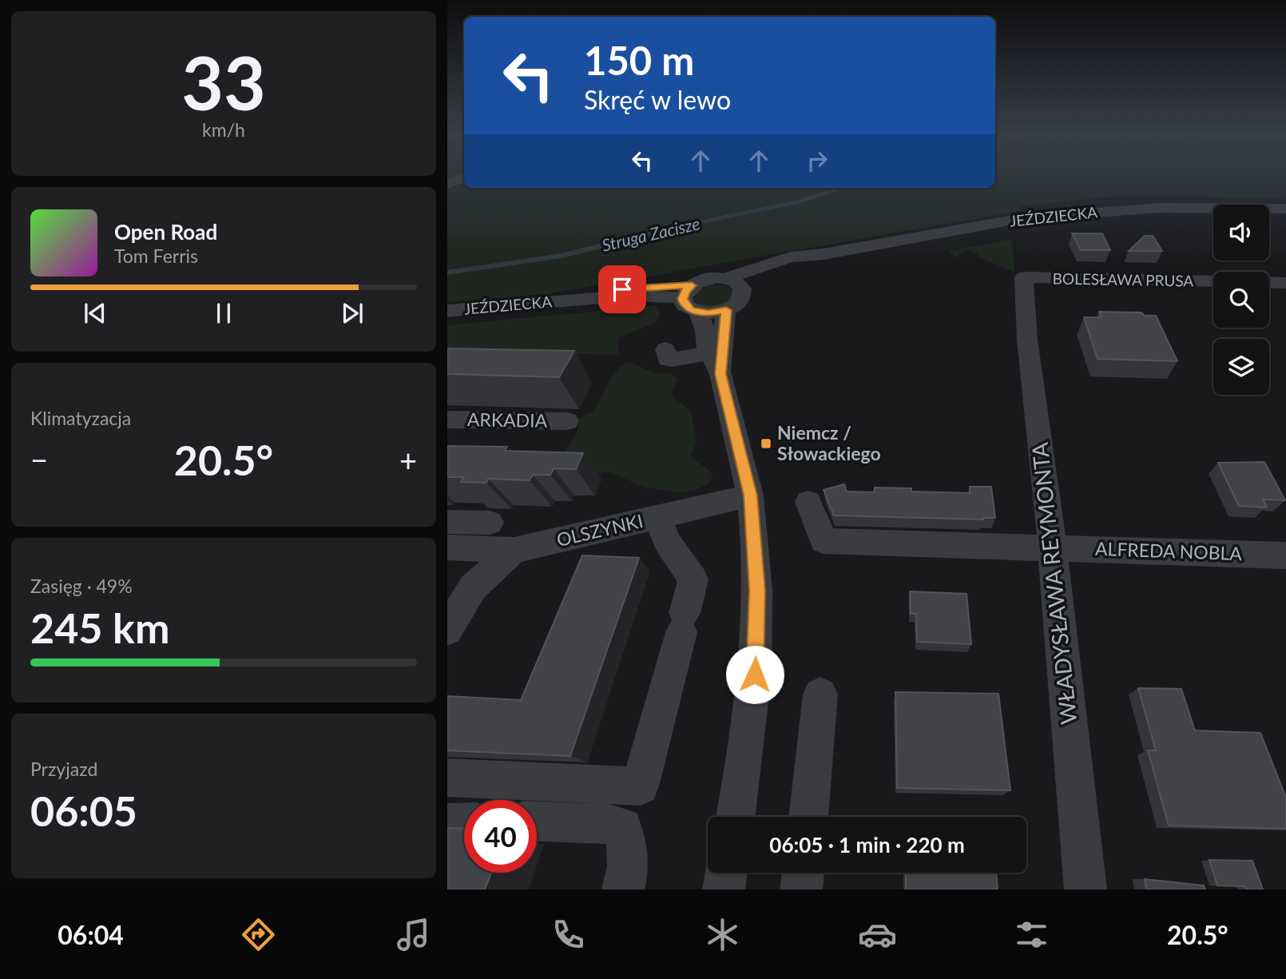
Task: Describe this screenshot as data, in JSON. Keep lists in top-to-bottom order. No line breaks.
{"streets":{"street":["JEŹDZIECKA","BOLESŁAWA PRUSA","ARKADIA","OLSZYNKI","ALFREDA NOBLA","WŁADYSŁAWA REYMONTA"]},"crossings":[["BOLESŁAWA PRUSA","WŁADYSŁAWA REYMONTA"],["ALFREDA NOBLA","WŁADYSŁAWA REYMONTA"]],"water":["Struga Zacisze"],"places":{"transit":["Niemcz / Słowackiego"]},"page":{"tile":[["33","km/h"],"Klimatyzacja",["Zasięg · 49%","245 km"],["Przyjazd","06:05"]],"turn":["150 m","Skręć w lewo"],"song":["Open Road","Tom Ferris"],"heat":["−","20.5°","+"],"limit":"40","trip":"06:05 · 1 min · 220 m","tabs":["06:04","20.5°"]}}
